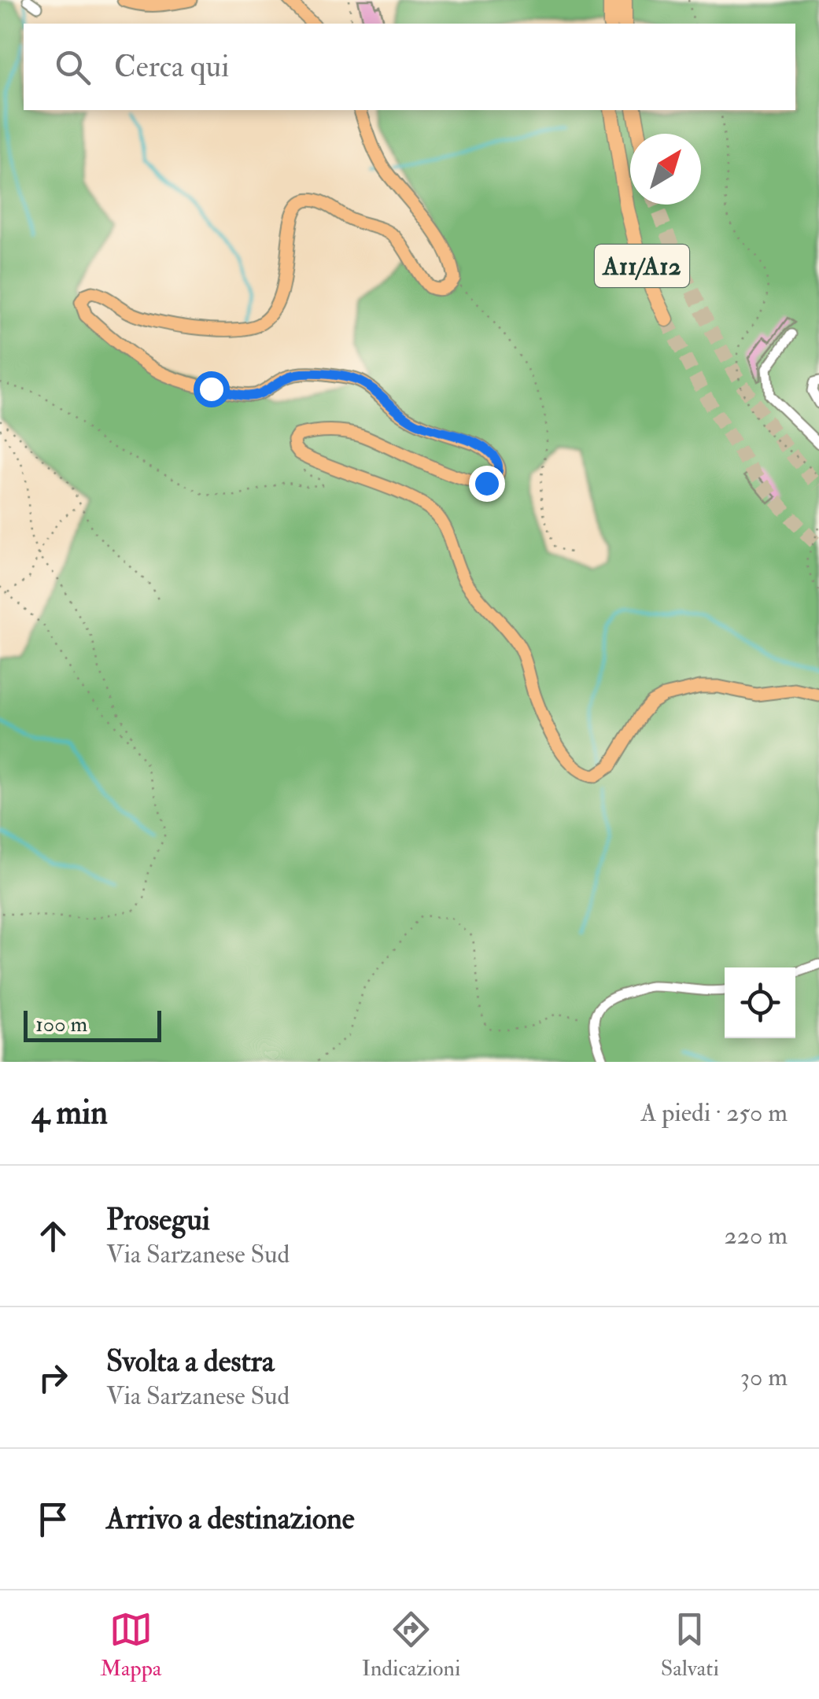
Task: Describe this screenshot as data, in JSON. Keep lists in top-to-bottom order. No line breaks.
{"streets":{"highway":["A11/A12"]},"scale_bar":"100 m","north":"top right","page":{"search":"Cerca qui","scale":"100 m","heading":["4 min","A piedi · 250 m"],"list":[["Prosegui","Via Sarzanese Sud","220 m"],["Svolta a destra","Via Sarzanese Sud","30 m"],"Arrivo a destinazione"],"nav":["Mappa","Indicazioni","Salvati"]}}
